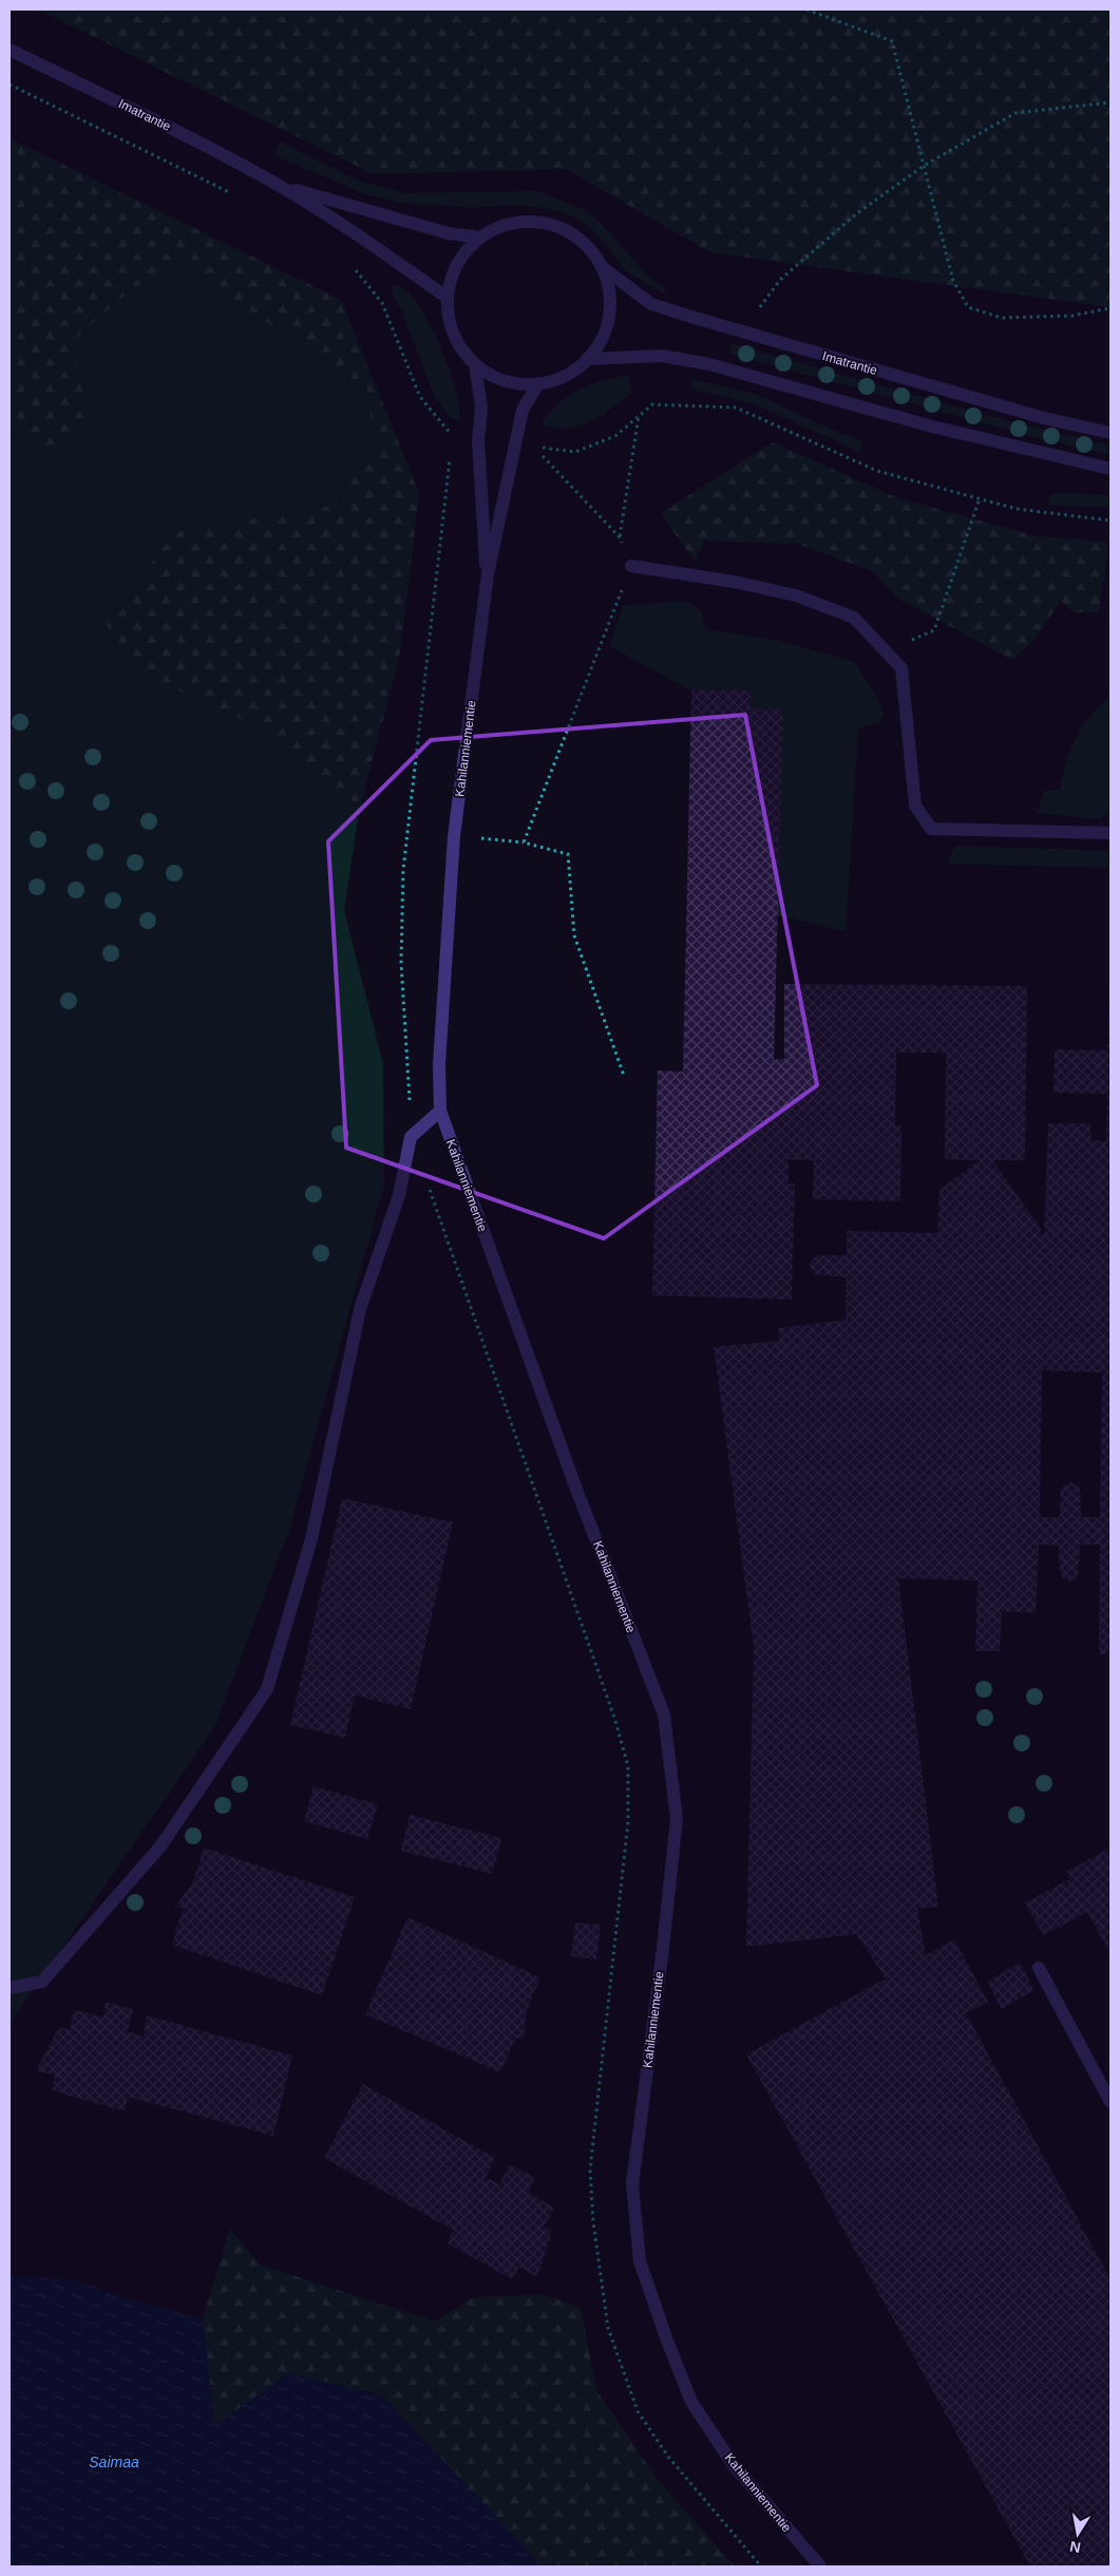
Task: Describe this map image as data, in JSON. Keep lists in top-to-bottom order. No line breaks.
{"streets":{"street":["Imatrantie","Kahilanniementie"]},"crossings":[["Imatrantie","Kahilanniementie"]],"water":["Saimaa"],"north":"bottom"}
